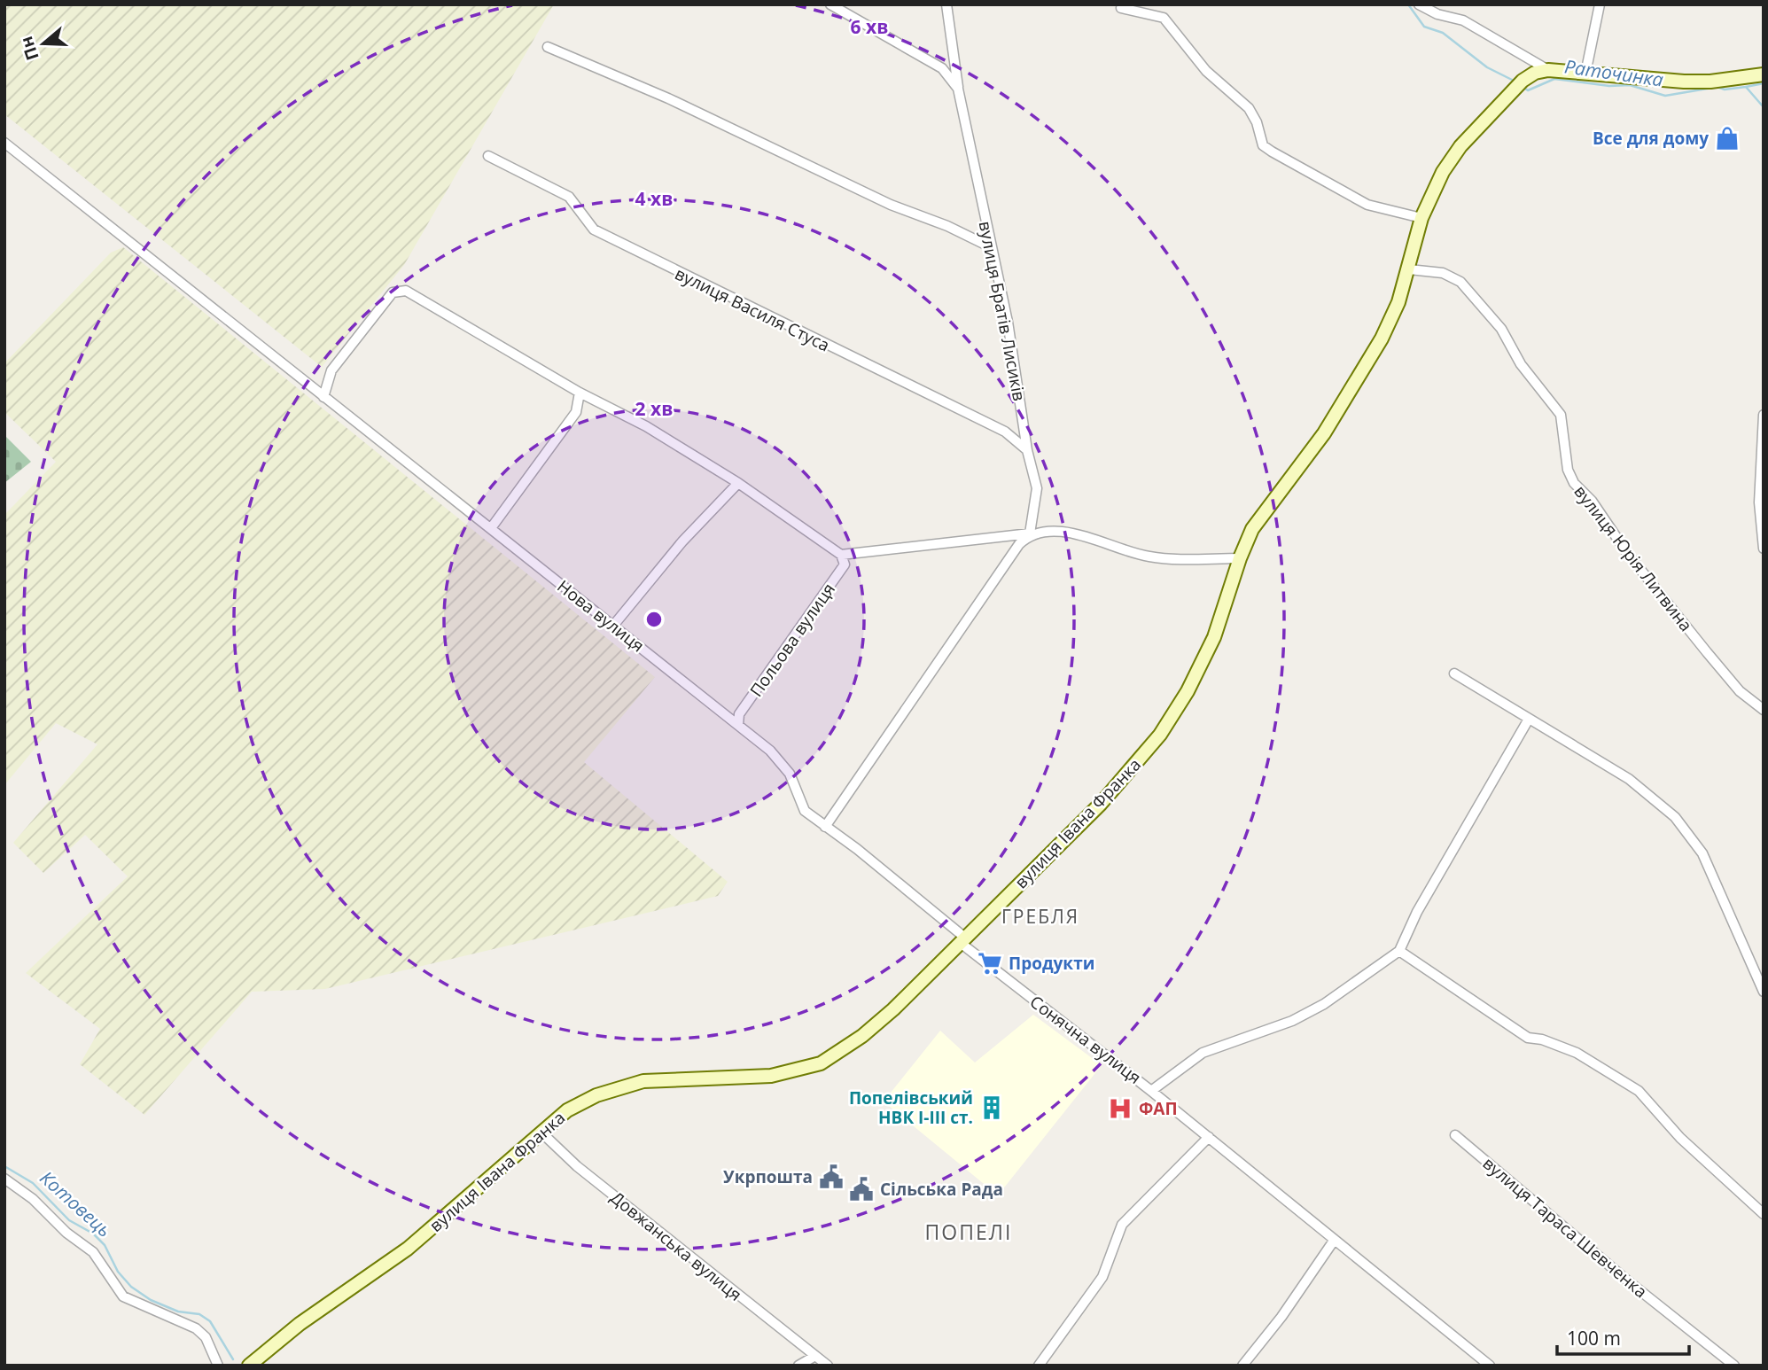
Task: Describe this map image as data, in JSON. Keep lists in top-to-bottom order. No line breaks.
{"streets":{"main road":["вулиця Івана Франка"],"street":["вулиця Василя Стуса","вулиця Братів Лисиків","вулиця Юрія Литвина","Нова вулиця","Польова вулиця","Сонячна вулиця","вулиця Тараса Шевченка","Довжанська вулиця"]},"crossings":[["вулиця Василя Стуса","вулиця Братів Лисиків"],["вулиця Юрія Литвина","вулиця Івана Франка"],["Нова вулиця","Польова вулиця"],["Нова вулиця","вулиця Івана Франка"],["Нова вулиця","Сонячна вулиця"],["вулиця Івана Франка","Сонячна вулиця"],["вулиця Івана Франка","Довжанська вулиця"]],"districts":["ГРЕБЛЯ","ПОПЕЛІ"],"water":["Раточинка","Котовець"],"places":{"shop":["Все для дому"],"supermarket":["Продукти"],"building":["Попелівський НВК І-ІІІ ст."],"hospital":["ФАП"],"public building":["Укрпошта","Сільська Рада"]},"scale_bar":"100 m","north":"left","rings":["6 хв","4 хв","2 хв"]}
